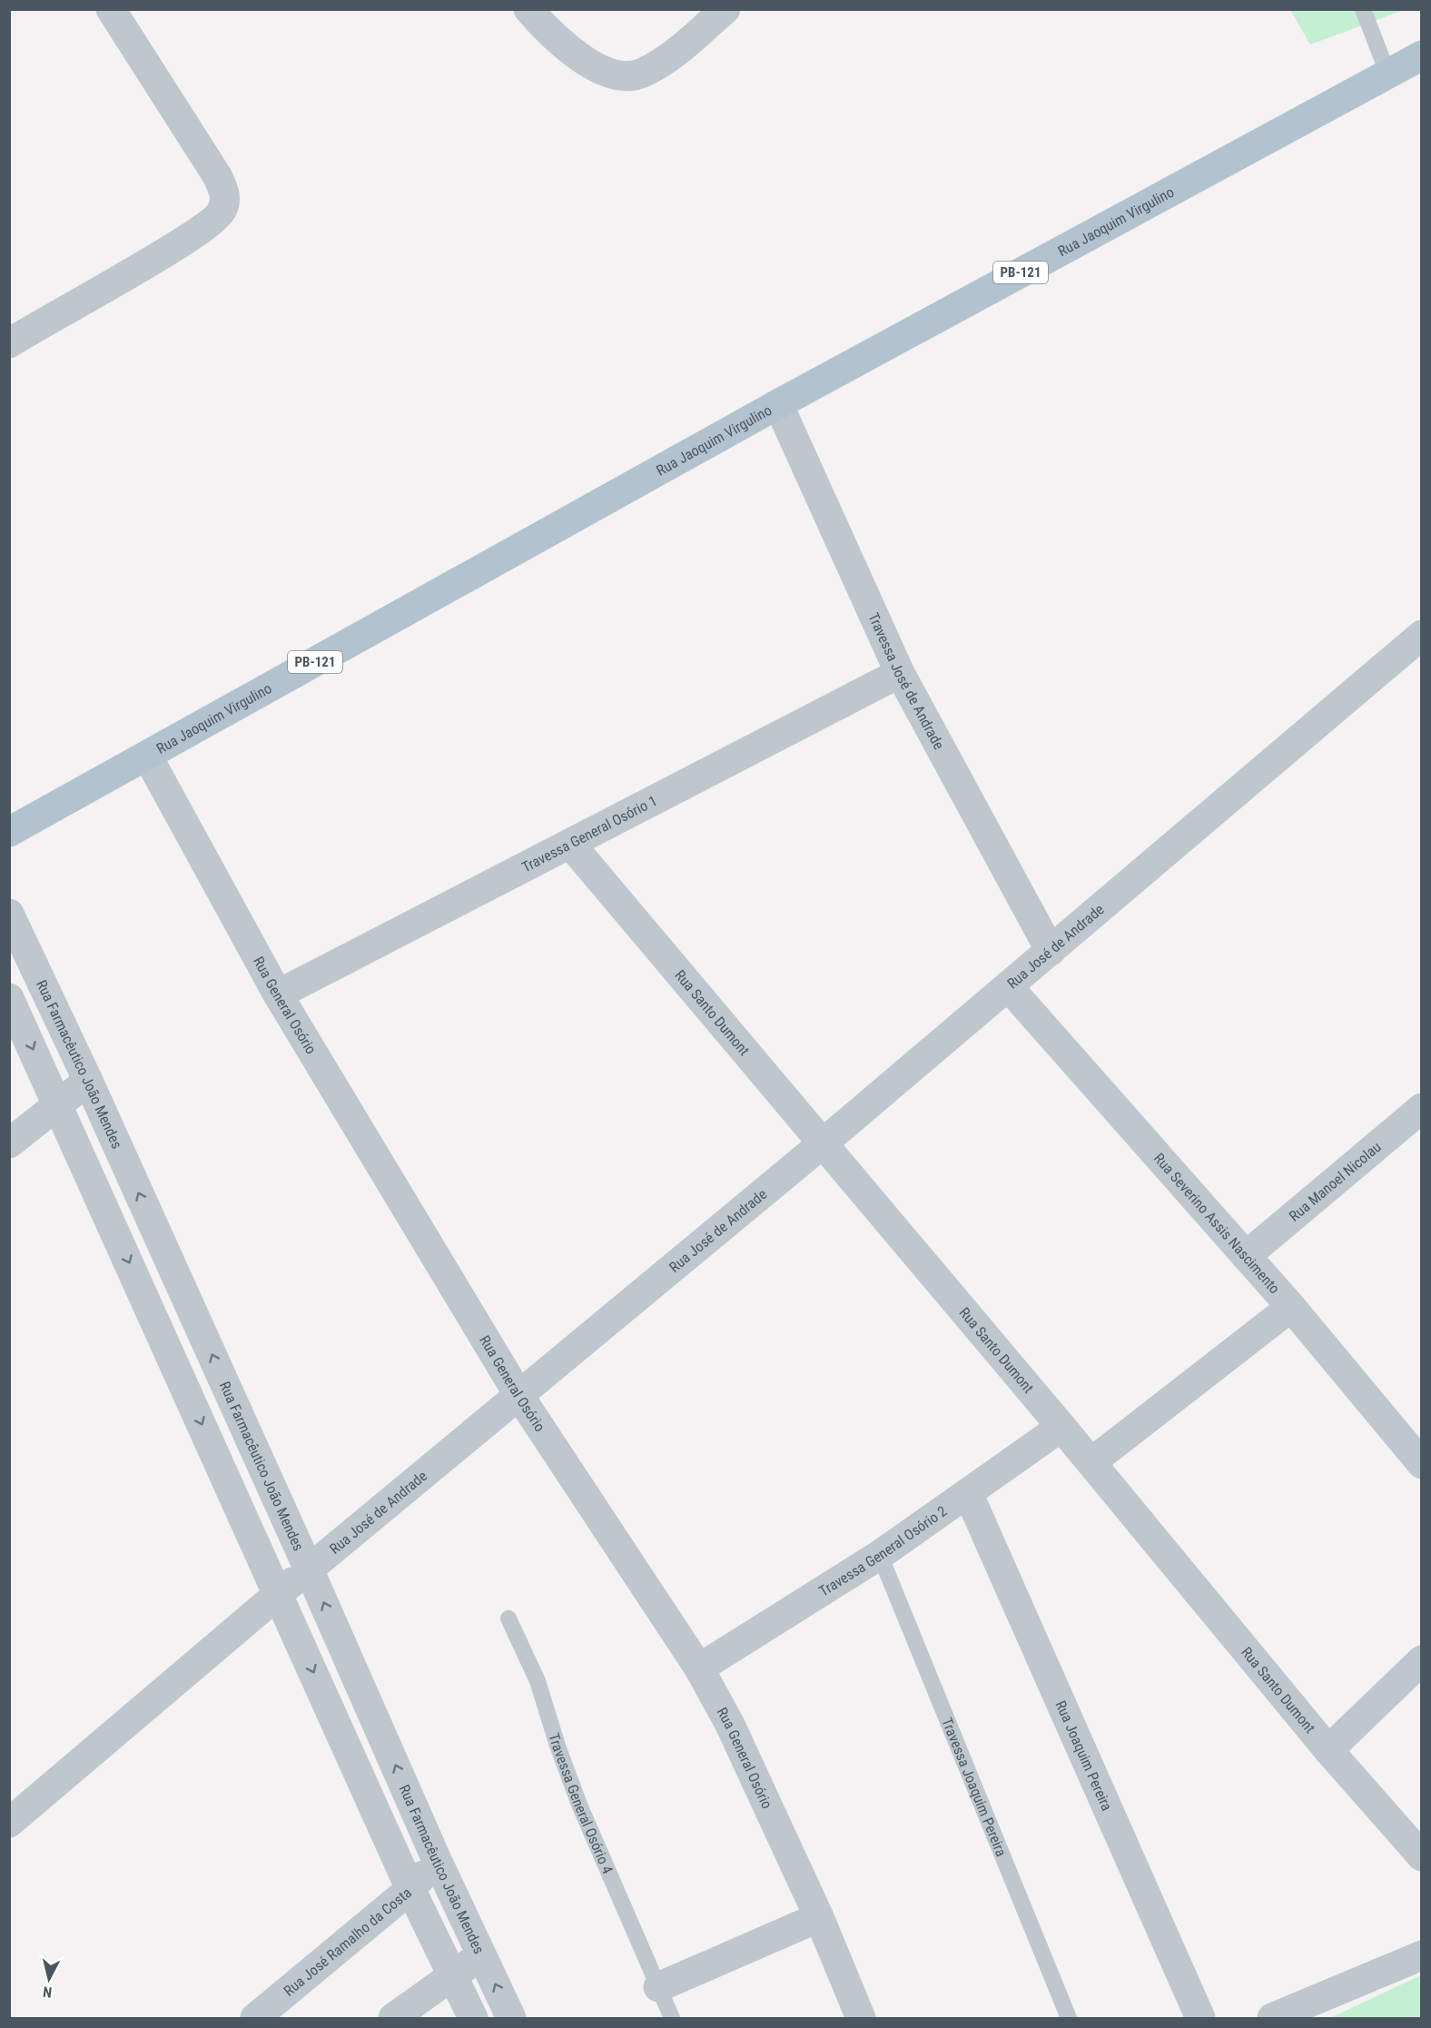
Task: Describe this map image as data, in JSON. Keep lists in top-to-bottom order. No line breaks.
{"streets":{"main road":["Rua Jaoquim Virgulino","PB-121"],"street":["Travessa José de Andrade","Travessa General Osório 1","Rua José de Andrade","Rua General Osório","Rua Santo Dumont","Rua Farmacêutico João Mendes","Rua Manoel Nicolau","Rua Severino Assis Nascimento","Travessa General Osório 2","Rua Joaquim Pereira","Rua José Ramalho da Costa"],"lane":["Travessa Joaquim Pereira","Travessa General Osório 4"]},"crossings":[["Rua Jaoquim Virgulino","Travessa José de Andrade"],["Rua Jaoquim Virgulino","Rua General Osório"],["Travessa José de Andrade","Travessa General Osório 1"],["Travessa José de Andrade","Rua José de Andrade"],["Travessa General Osório 1","Rua General Osório"],["Travessa General Osório 1","Rua Santo Dumont"],["Rua José de Andrade","Rua General Osório"],["Rua José de Andrade","Rua Santo Dumont"],["Rua José de Andrade","Rua Farmacêutico João Mendes"],["Rua José de Andrade","Rua Severino Assis Nascimento"],["Rua General Osório","Travessa General Osório 2"],["Rua Santo Dumont","Travessa General Osório 2"],["Rua Farmacêutico João Mendes","Rua José Ramalho da Costa"],["Rua Manoel Nicolau","Rua Severino Assis Nascimento"],["Travessa General Osório 2","Rua Joaquim Pereira"],["Travessa General Osório 2","Travessa Joaquim Pereira"]],"north":"bottom"}
